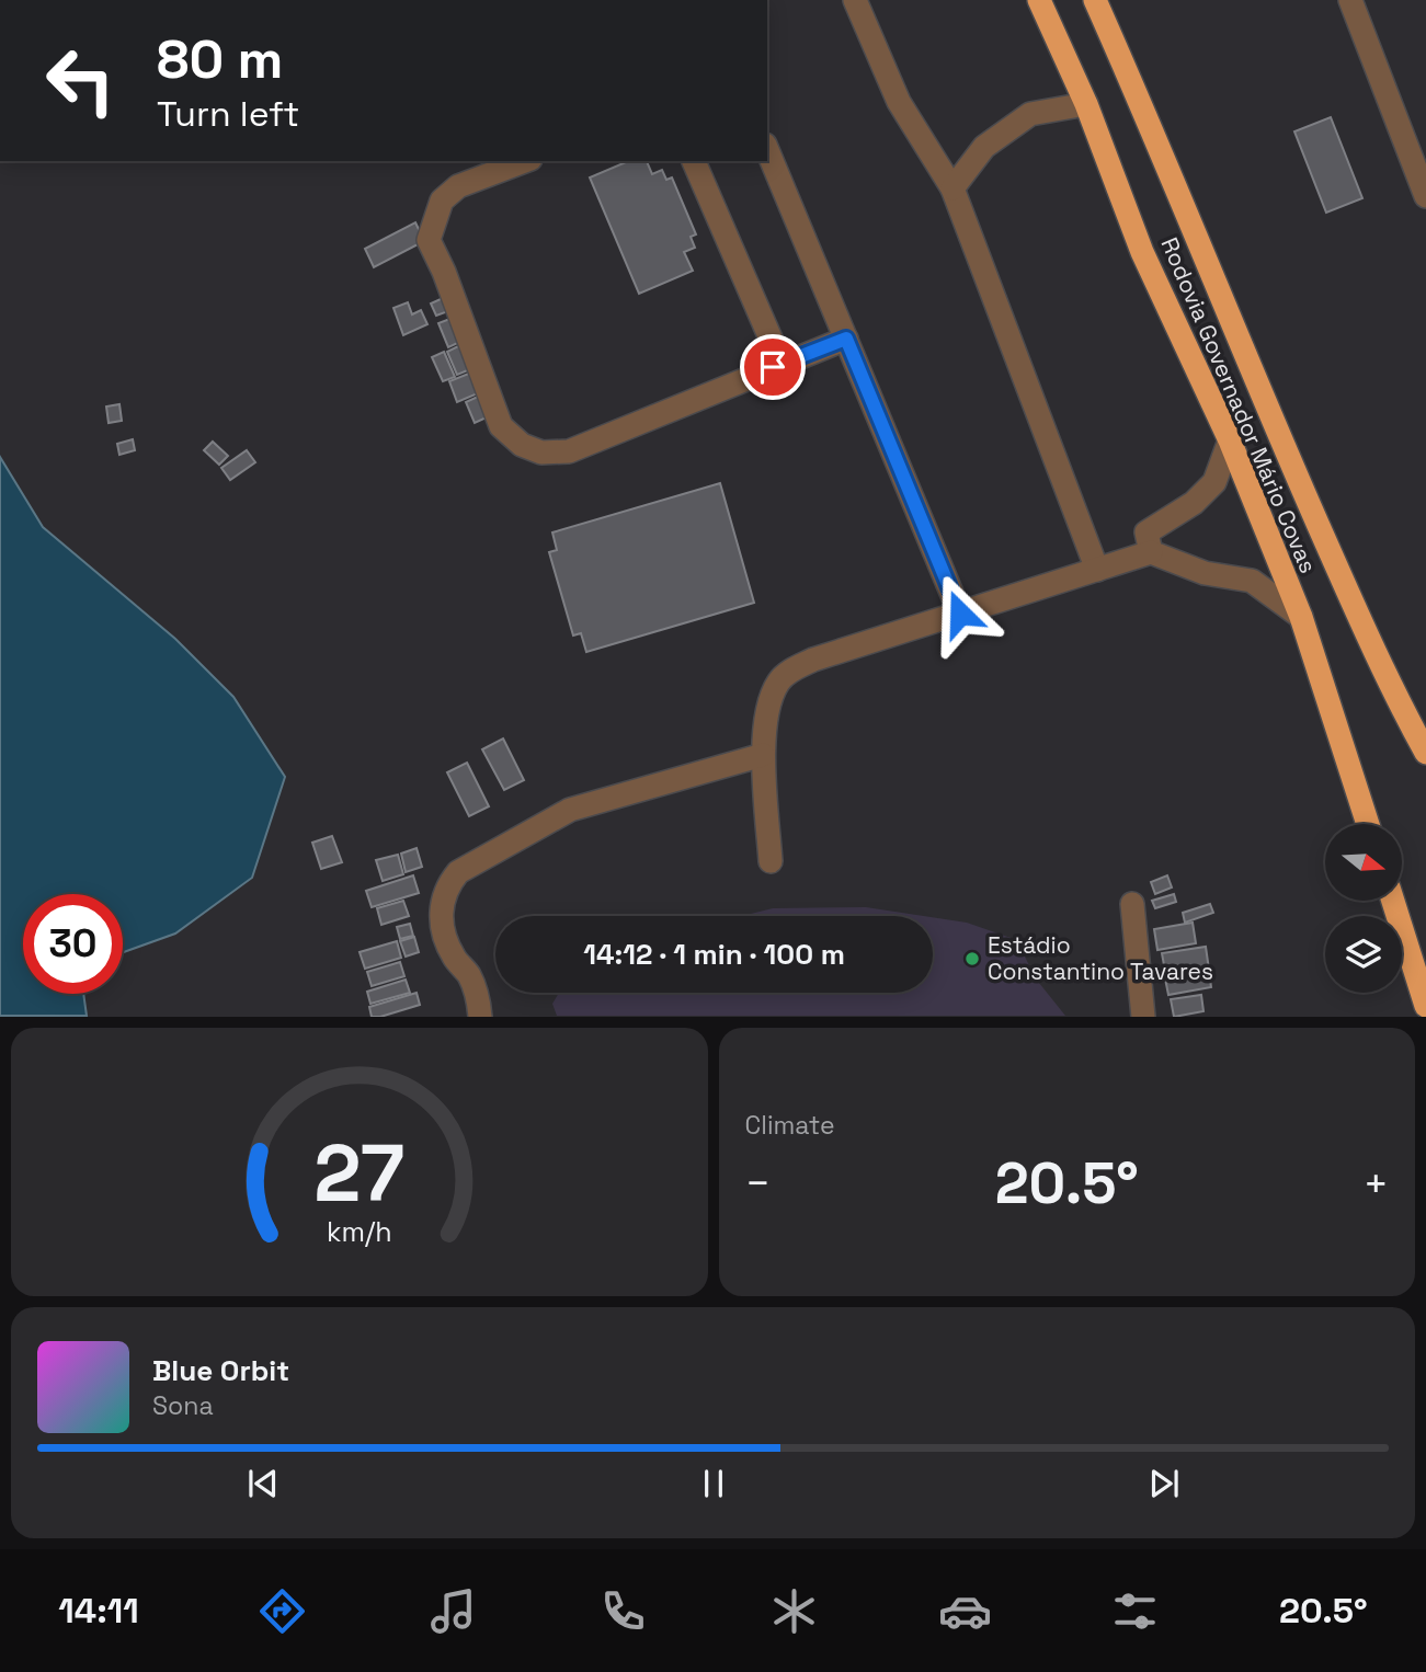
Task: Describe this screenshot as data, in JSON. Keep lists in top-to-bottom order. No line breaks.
{"streets":{"highway":["Rodovia Governador Mário Covas"]},"places":["Estádio Constantino Tavares"],"north":"right","page":{"turn":["80 m","Turn left"],"limit":"30","trip":"14:12 · 1 min · 100 m","tile":"Climate","heat":["−","20.5°","+"],"song":["Blue Orbit","Sona"],"tabs":["14:11","20.5°"],"gauge":["27","km/h"]}}
